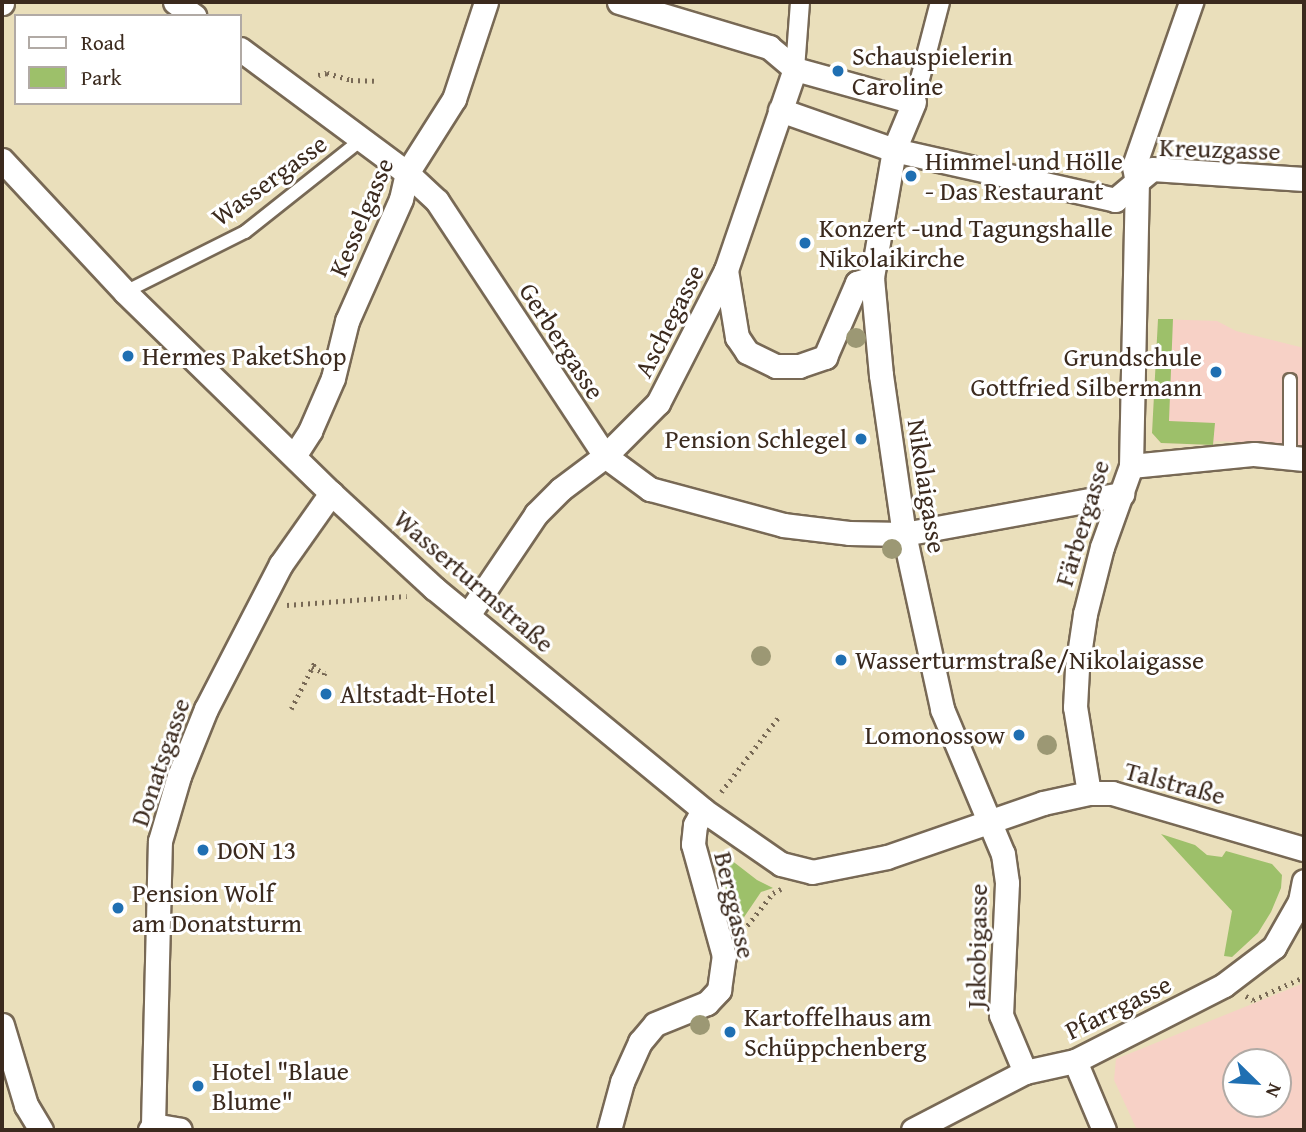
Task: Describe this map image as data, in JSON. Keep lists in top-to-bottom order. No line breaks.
{"streets":{"street":["Kreuzgasse","Kesselgasse","Aschegasse","Gerbergasse","Nikolaigasse","Färbergasse","Wasserturmstraße","Donatsgasse","Talstraße","Berggasse","Jakobigasse","Pfarrgasse"],"lane":["Wassergasse"]},"crossings":[["Kreuzgasse","Nikolaigasse"],["Kreuzgasse","Färbergasse"],["Wassergasse","Gerbergasse"],["Wassergasse","Wasserturmstraße"],["Kesselgasse","Gerbergasse"],["Kesselgasse","Wasserturmstraße"],["Aschegasse","Gerbergasse"],["Aschegasse","Wasserturmstraße"],["Gerbergasse","Nikolaigasse"],["Gerbergasse","Färbergasse"],["Nikolaigasse","Wasserturmstraße"],["Nikolaigasse","Talstraße"],["Nikolaigasse","Jakobigasse"],["Färbergasse","Talstraße"],["Wasserturmstraße","Donatsgasse"],["Wasserturmstraße","Talstraße"],["Wasserturmstraße","Berggasse"],["Wasserturmstraße","Jakobigasse"],["Talstraße","Jakobigasse"],["Jakobigasse","Pfarrgasse"]],"places":["Schauspielerin Caroline","Himmel und Hölle - Das Restaurant","Konzert -und Tagungshalle Nikolaikirche","Hermes PaketShop","Grundschule Gottfried Silbermann","Pension Schlegel","Wasserturmstraße/Nikolaigasse","Altstadt-Hotel","Lomonossow","DON 13","Pension Wolf am Donatsturm","Kartoffelhaus am Schüppchenberg","Hotel \"Blaue Blume\""],"legend":["Road","Park"],"north":"bottom right"}
